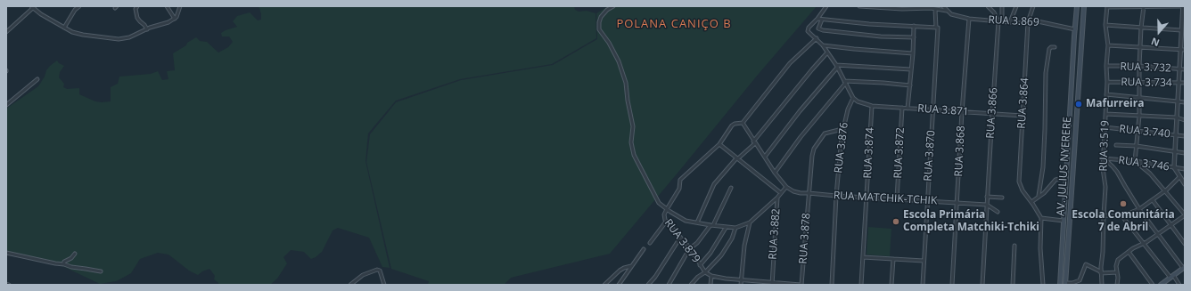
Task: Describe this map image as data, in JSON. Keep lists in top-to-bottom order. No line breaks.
{"streets":{"main road":["AV. JULIUS NYERERE"],"street":["RUA 3.869","RUA 3.732","RUA 3.734","RUA 3.864","RUA 3.871","RUA 3.866","RUA 3.740","RUA 3.519","RUA 3.876","RUA 3.868","RUA 3.874","RUA 3.872","RUA 3.870","RUA 3.746","RUA MATCHIK-TCHIK","RUA 3.882","RUA 3.878","RUA 3.879"]},"crossings":[["RUA 3.869","RUA 3.864"],["RUA 3.869","RUA 3.866"],["RUA 3.869","RUA 3.868"],["RUA 3.869","AV. JULIUS NYERERE"],["RUA 3.732","RUA 3.519"],["RUA 3.734","RUA 3.519"],["RUA 3.864","RUA 3.871"],["RUA 3.871","RUA 3.866"],["RUA 3.871","RUA 3.876"],["RUA 3.871","RUA 3.868"],["RUA 3.871","RUA 3.874"],["RUA 3.871","RUA 3.872"],["RUA 3.871","RUA 3.870"],["RUA 3.866","RUA MATCHIK-TCHIK"],["RUA 3.740","RUA 3.519"],["RUA 3.519","RUA 3.746"],["RUA 3.876","RUA MATCHIK-TCHIK"],["RUA 3.876","RUA 3.878"],["RUA 3.868","RUA MATCHIK-TCHIK"],["RUA 3.874","RUA MATCHIK-TCHIK"],["RUA 3.872","RUA MATCHIK-TCHIK"],["RUA 3.870","RUA MATCHIK-TCHIK"],["RUA MATCHIK-TCHIK","RUA 3.882"],["RUA MATCHIK-TCHIK","RUA 3.878"],["RUA 3.882","RUA 3.879"],["RUA 3.878","RUA 3.879"]],"districts":["POLANA CANIÇO B"],"places":["Mafurreira","Escola Comunitária 7 de Abril","Escola Primária Completa Matchiki-Tchiki"],"north":"bottom"}
